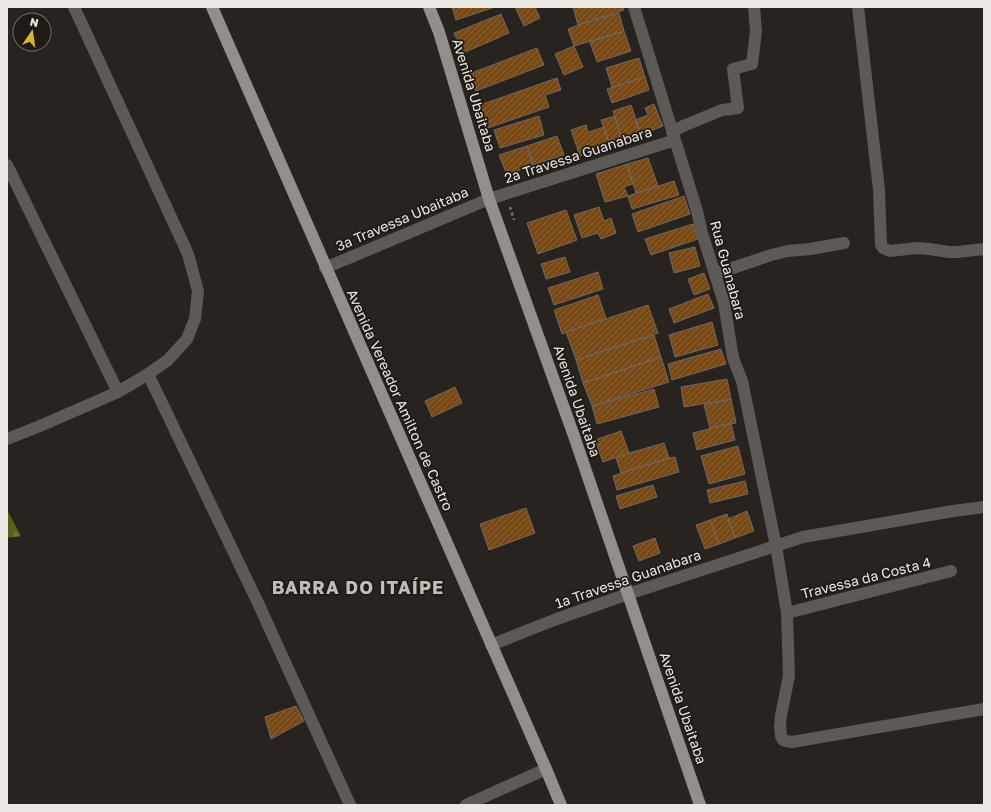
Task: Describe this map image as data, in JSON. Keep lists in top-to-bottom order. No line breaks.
{"streets":{"main road":["Avenida Ubaitaba","Avenida Vereador Amilton de Castro"],"street":["2ª Travessa Guanabara","3ª Travessa Ubaitaba","Rua Guanabara","Travessa da Costa 4","1ª Travessa Guanabara"]},"crossings":[["Avenida Ubaitaba","2ª Travessa Guanabara"],["Avenida Ubaitaba","3ª Travessa Ubaitaba"],["Avenida Ubaitaba","1ª Travessa Guanabara"],["2ª Travessa Guanabara","3ª Travessa Ubaitaba"],["2ª Travessa Guanabara","Rua Guanabara"],["3ª Travessa Ubaitaba","Avenida Vereador Amilton de Castro"],["Rua Guanabara","Travessa da Costa 4"],["Rua Guanabara","1ª Travessa Guanabara"],["Avenida Vereador Amilton de Castro","1ª Travessa Guanabara"]],"districts":["BARRA DO ITAÍPE"],"north":"top"}
